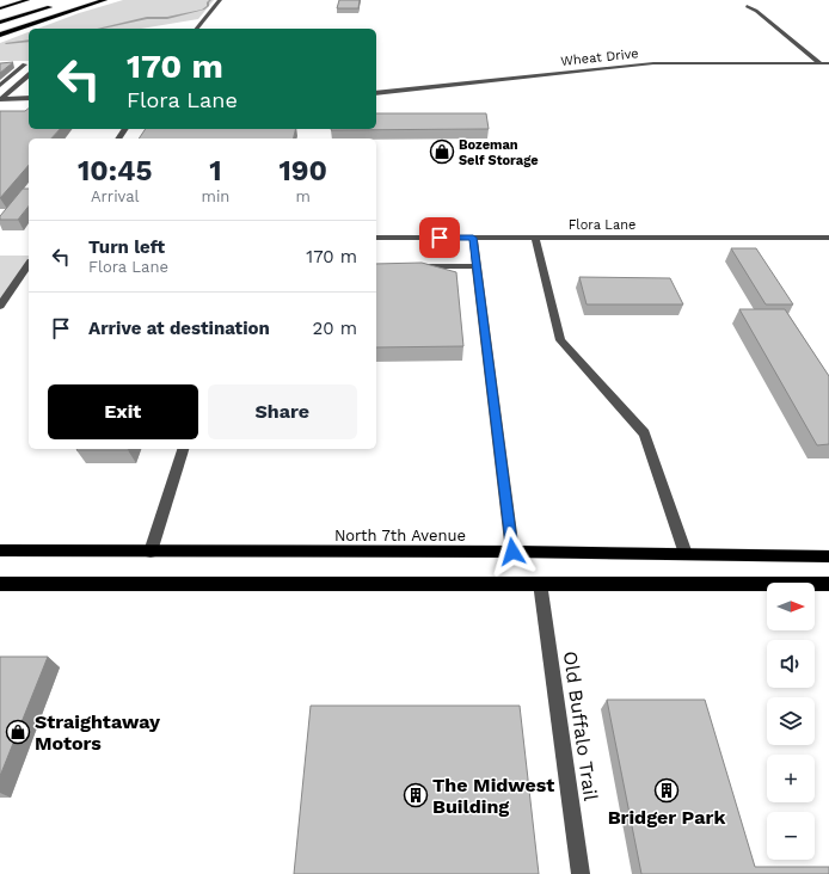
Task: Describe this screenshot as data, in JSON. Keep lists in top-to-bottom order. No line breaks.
{"streets":{"main road":["North 7th Avenue"],"street":["Wheat Drive","Flora Lane","Old Buffalo Trail"]},"places":{"shop":["Bozeman Self Storage","Straightaway Motors"],"building":["Bridger Park","The Midwest Building"]},"north":"right","page":{"turn":["170 m","Flora Lane"],"eta":["10:45","Arrival","1","min","190","m"],"list":[{"name":"Turn left","note":"Flora Lane","value":"170 m"},{"name":"Arrive at destination","value":"20 m"}],"buttons":["Exit","Share"],"map_buttons":["+","−"]}}
